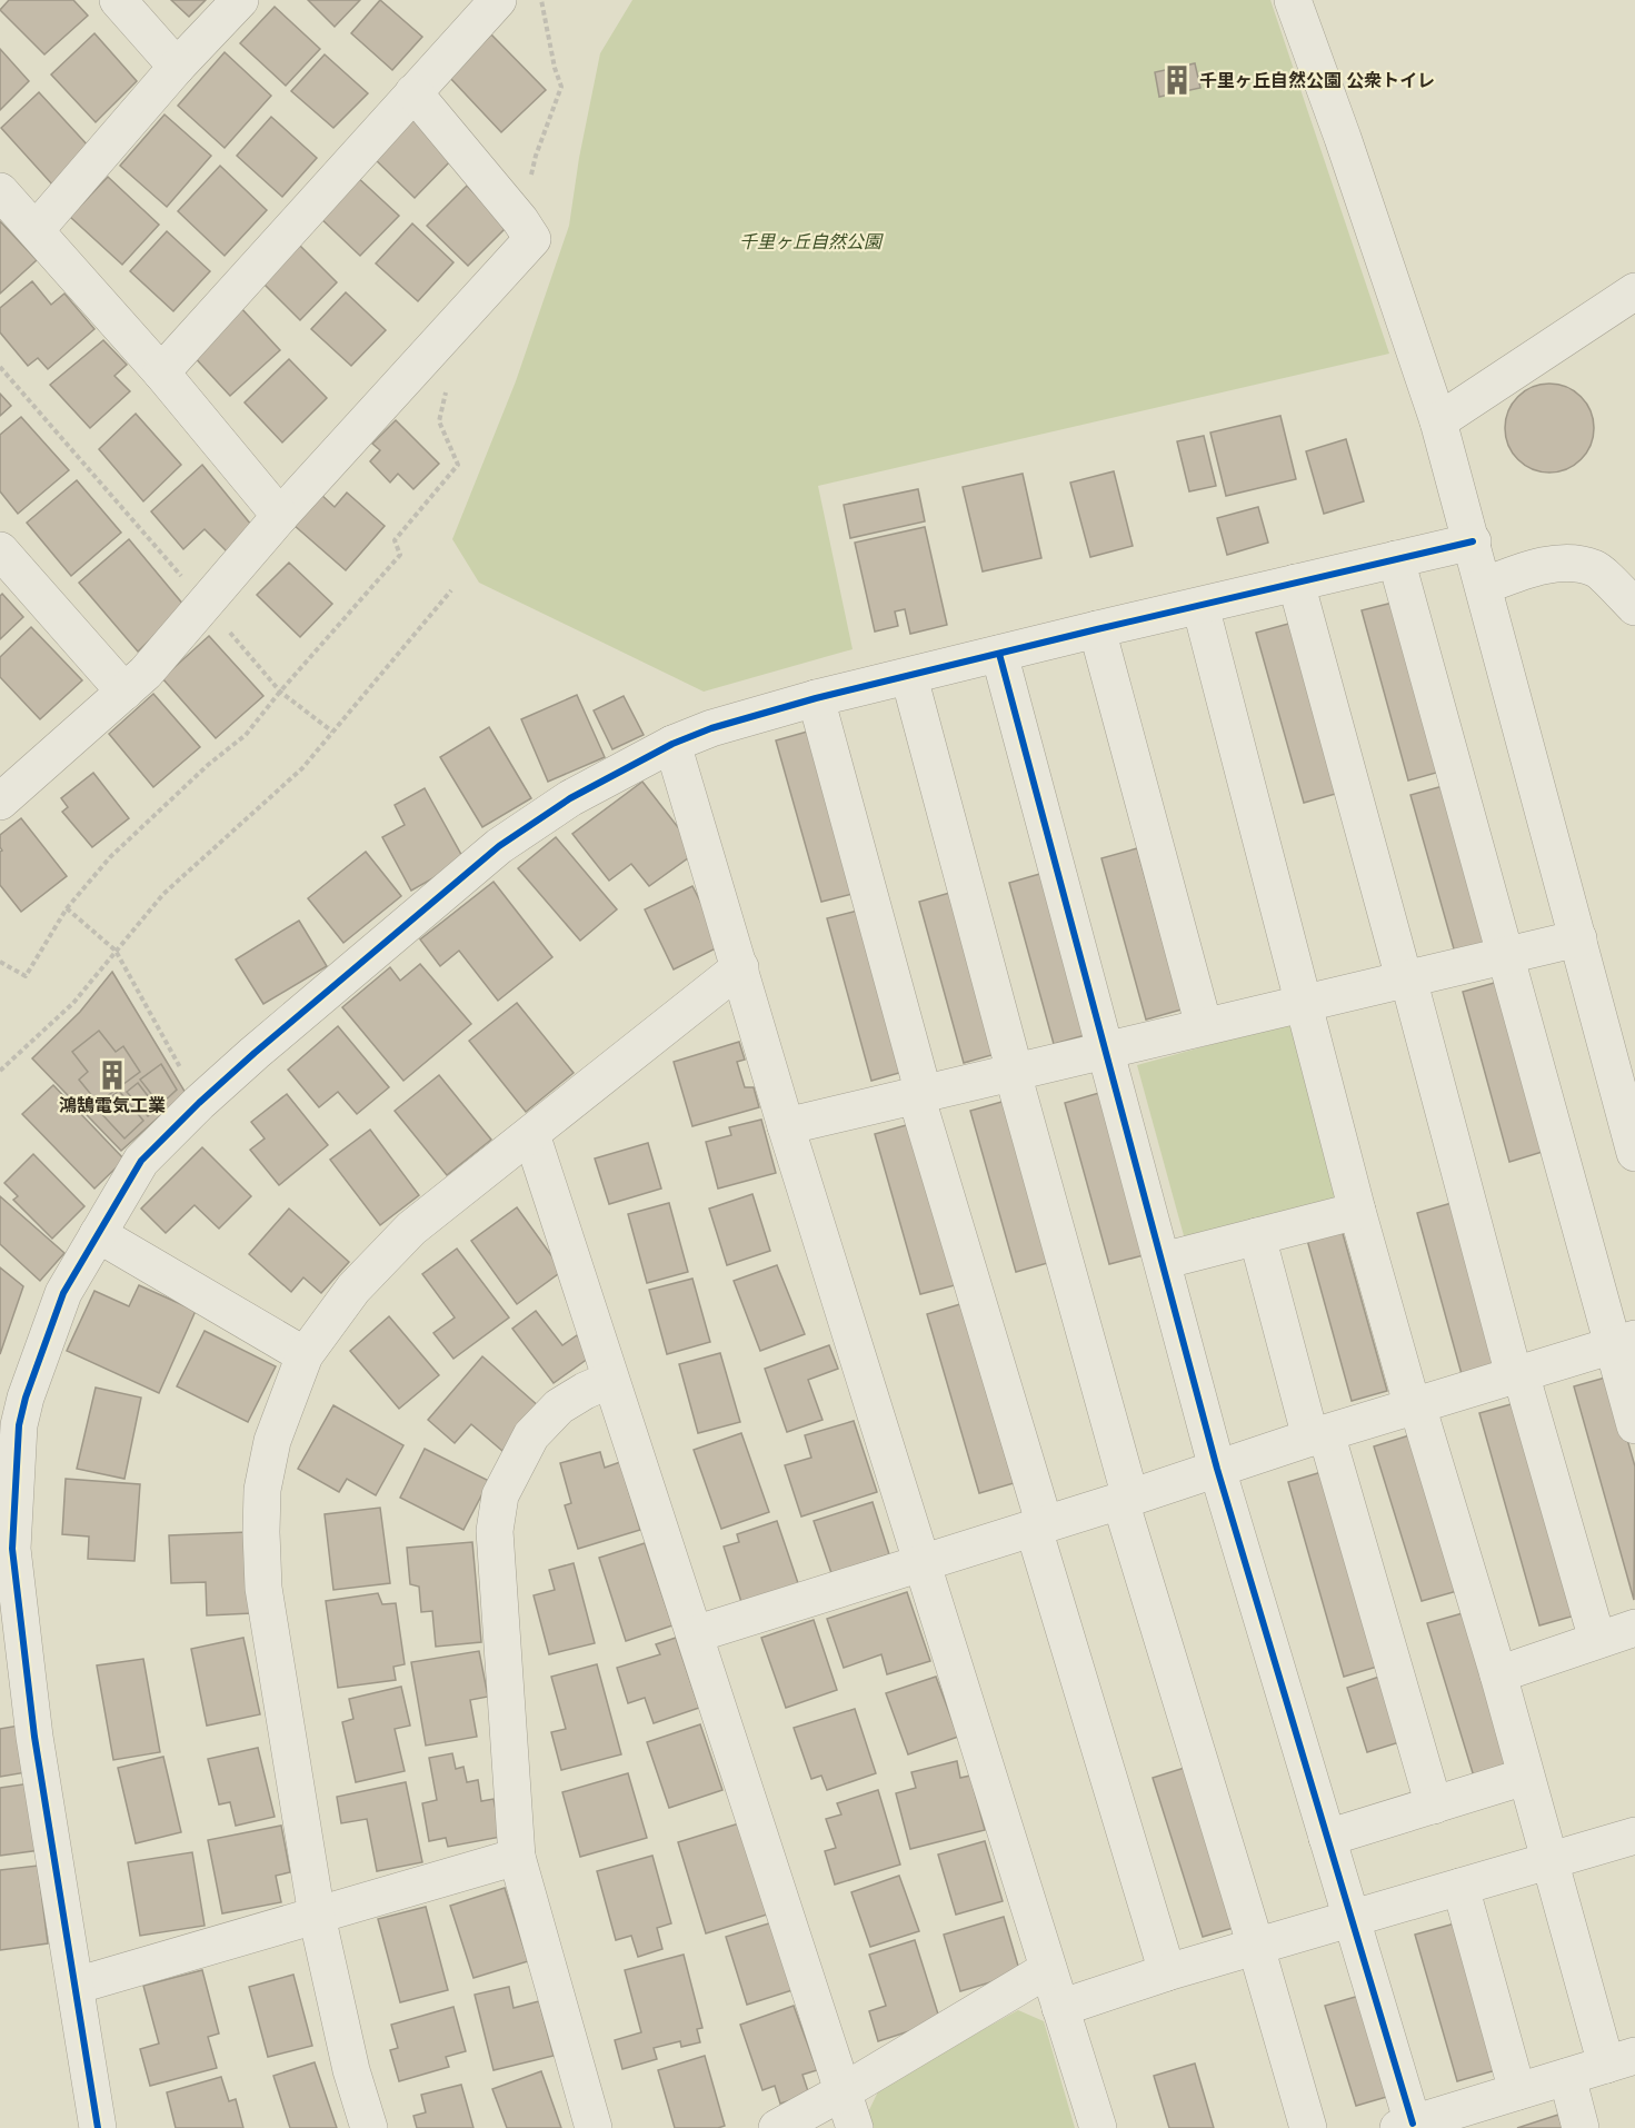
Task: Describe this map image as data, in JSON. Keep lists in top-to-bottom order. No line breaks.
{"parks":["千里ヶ丘自然公園"],"places":{"building":["千里ヶ丘自然公園 公衆トイレ","鴻鵠電気工業"]}}
